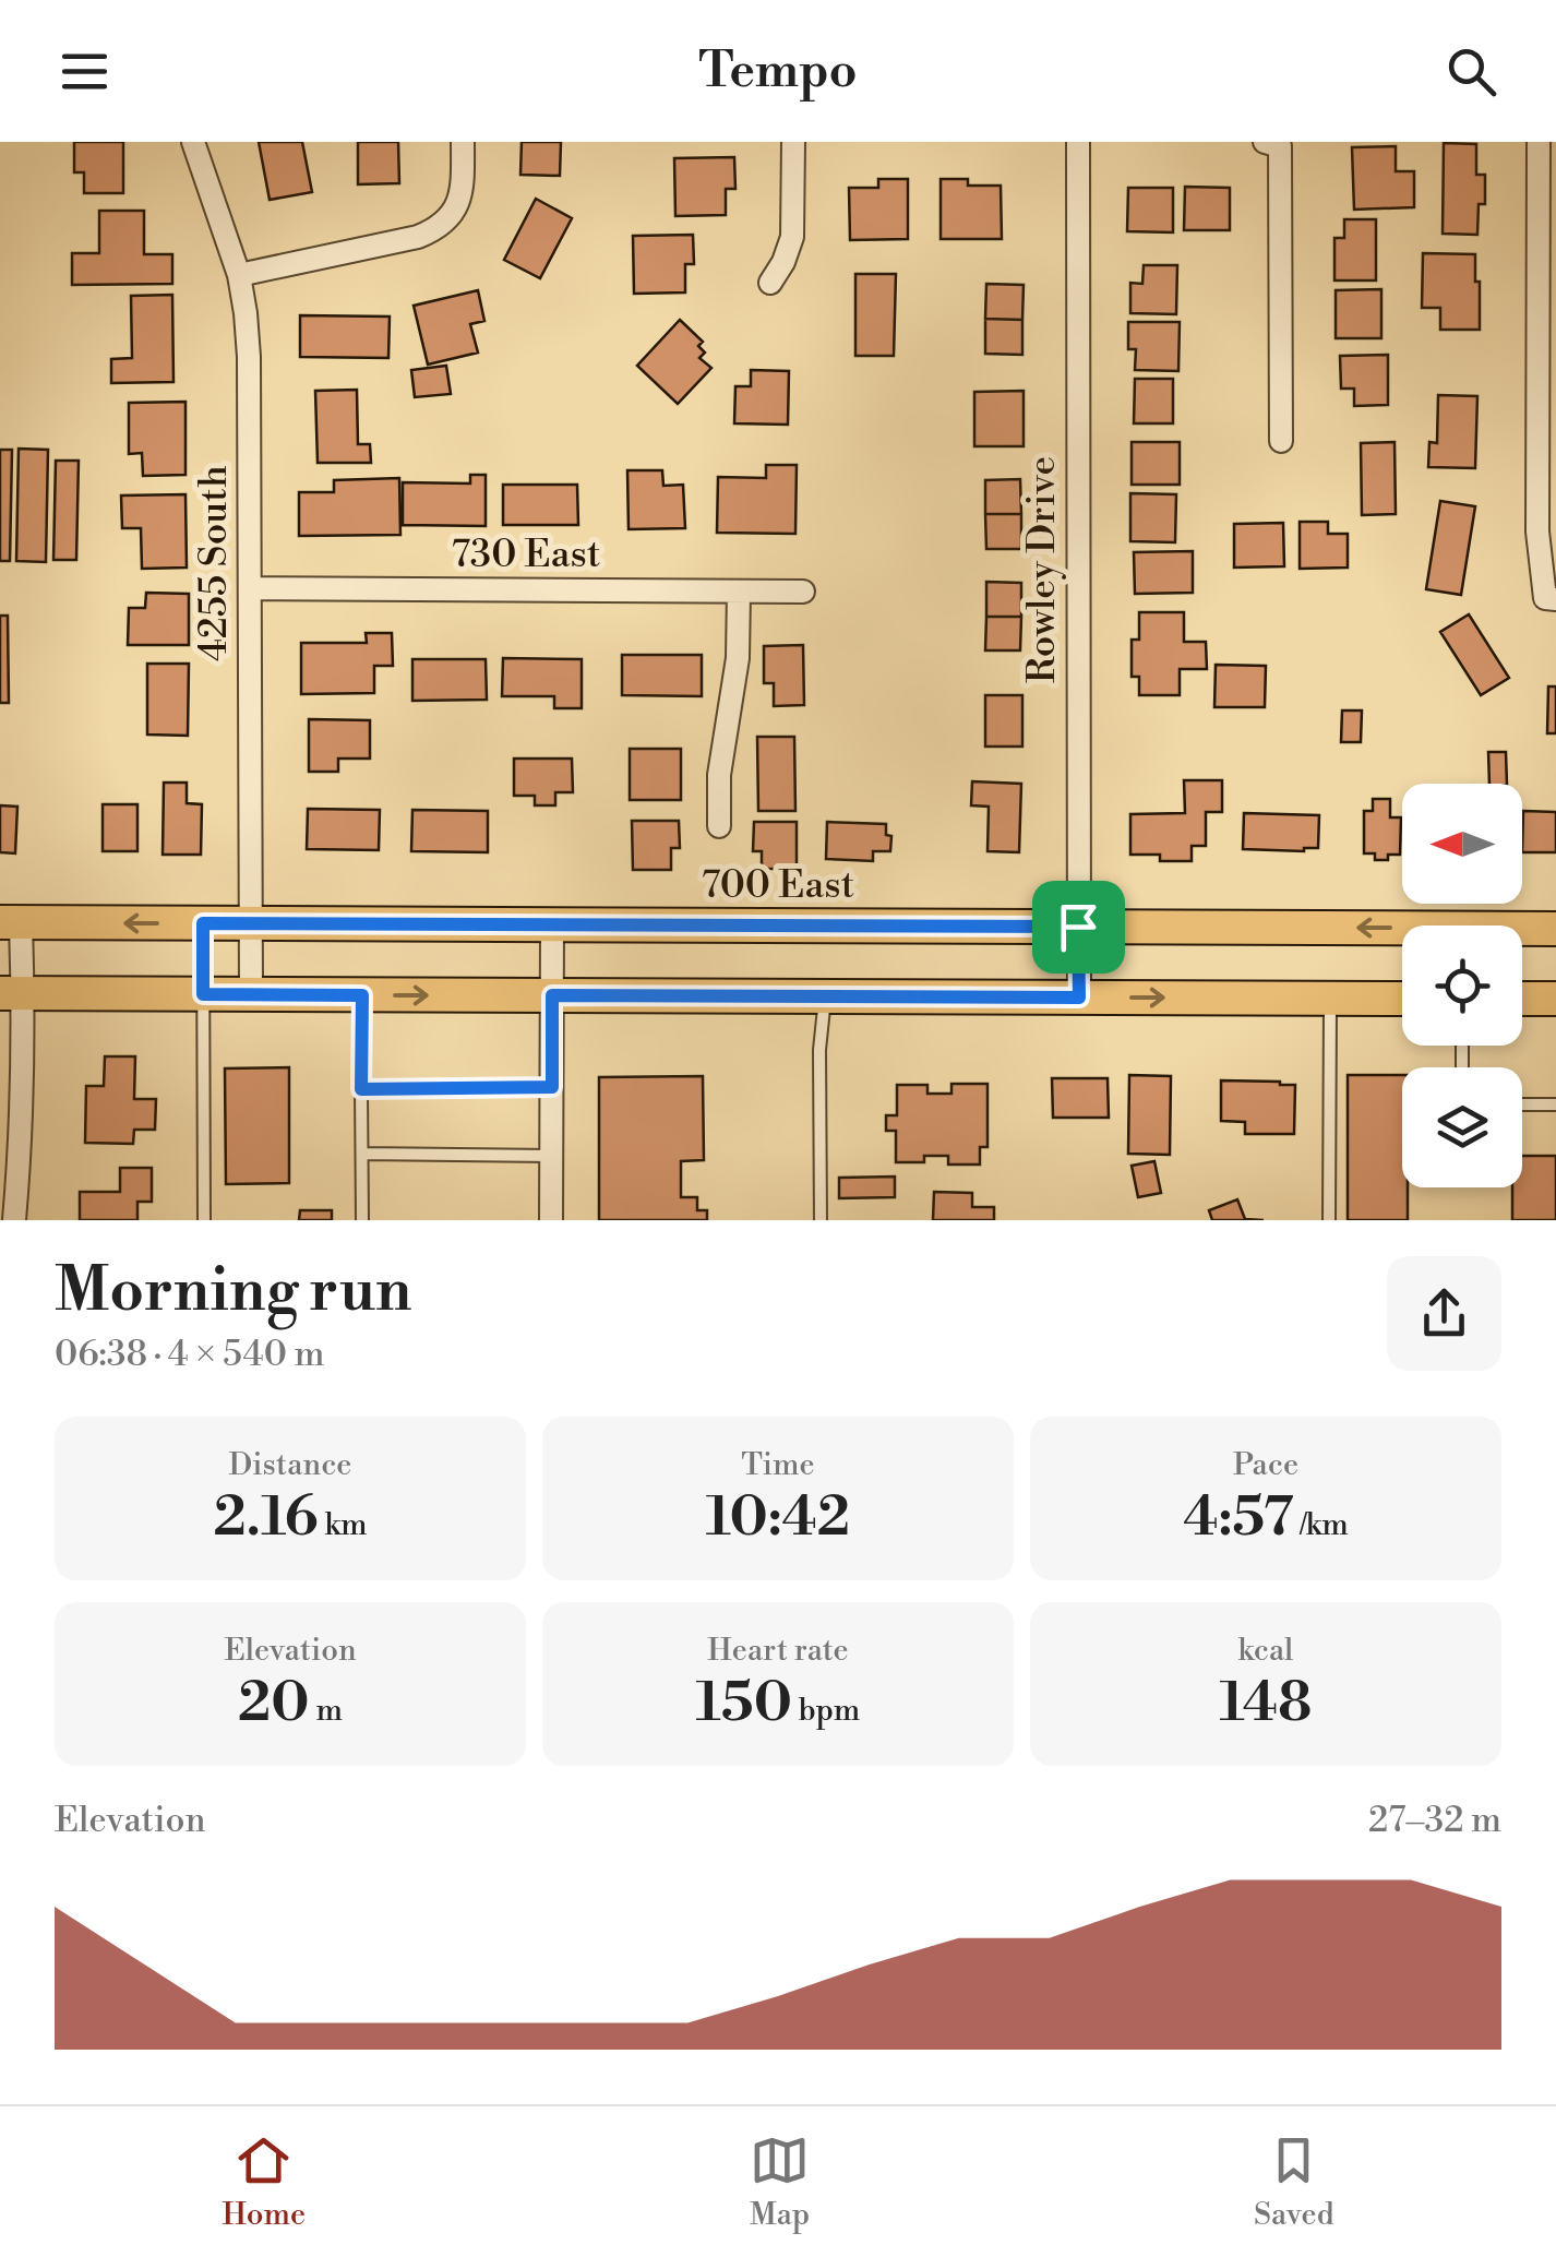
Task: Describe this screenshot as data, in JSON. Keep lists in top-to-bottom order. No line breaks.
{"streets":{"main road":["700 East"],"street":["730 East","4255 South","Rowley Drive"]},"crossings":[["730 East","4255 South"],["4255 South","700 East"],["Rowley Drive","700 East"]],"north":"left","page":{"header":"Tempo","heading":["Morning run","06:38 · 4 × 540 m"],"stats":[["Distance","2.16 km"],["Time","10:42"],["Pace","4:57 /km"],["Elevation","20 m"],["Heart rate","150 bpm"],["kcal","148"]],"chart":["Elevation","27–32 m"],"tabs":["Home","Map","Saved"]}}
